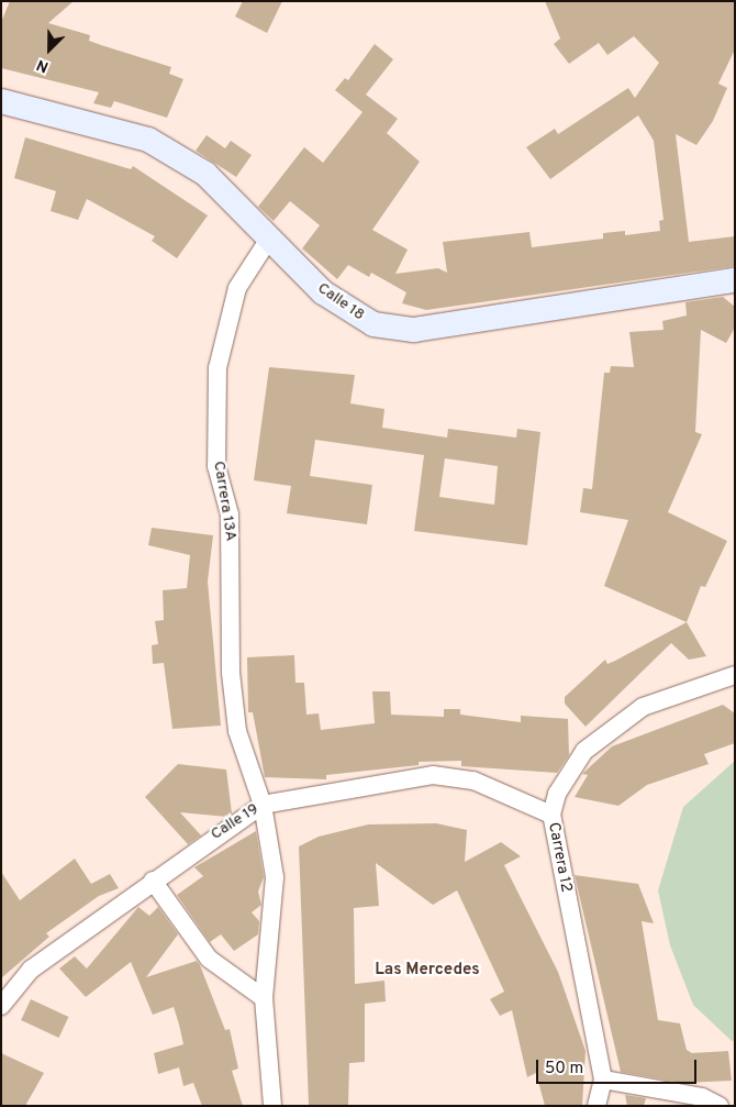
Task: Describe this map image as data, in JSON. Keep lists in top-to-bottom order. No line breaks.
{"streets":{"main road":["Calle 18"],"street":["Carrera 13A","Calle 19","Carrera 12"]},"crossings":[["Calle 18","Carrera 13A"],["Carrera 13A","Calle 19"],["Calle 19","Carrera 12"]],"districts":["Las Mercedes"],"scale_bar":"50 m","north":"bottom left"}
